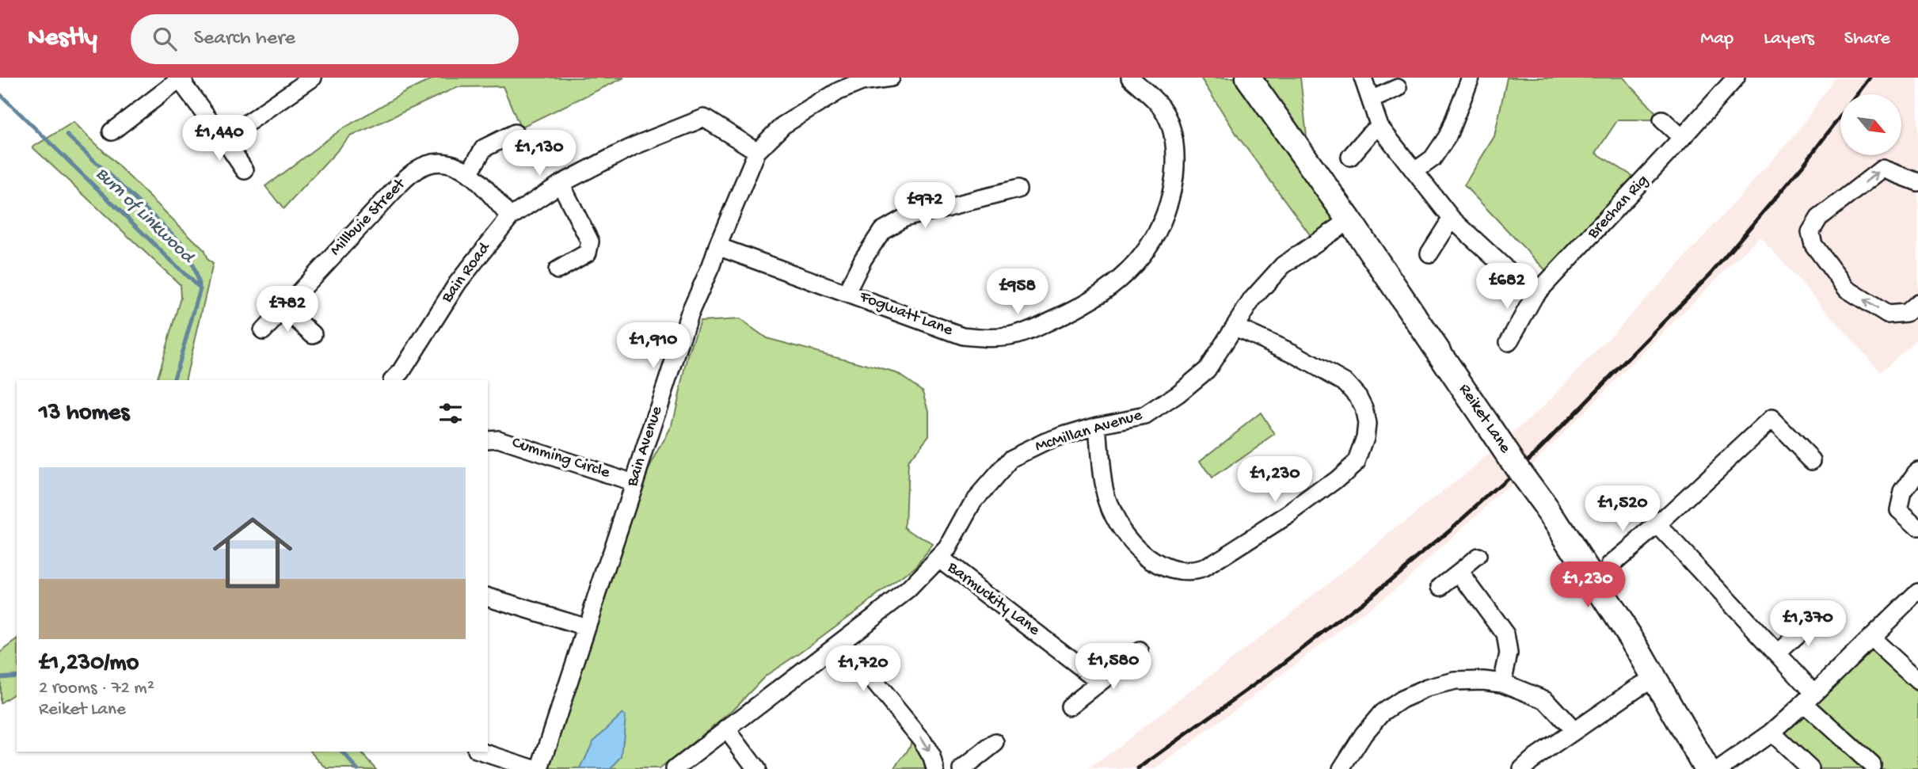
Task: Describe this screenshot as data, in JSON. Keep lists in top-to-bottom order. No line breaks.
{"streets":{"street":["Brechan Rig","Millbuie Street","Bain Road","Fogwatt Lane","Reiket Lane","McMillan Avenue","Bain Avenue","Cumming Circle","Barmuckity Lane"]},"crossings":[["Bain Road","Bain Avenue"],["Fogwatt Lane","Bain Avenue"],["Reiket Lane","McMillan Avenue"],["McMillan Avenue","Barmuckity Lane"],["Bain Avenue","Cumming Circle"]],"water":["Burn of Linkwood"],"north":"bottom right","page":{"header":"Nestly","search":"Search here","nav":["Map","Layers","Share"],"price":["£1,440","£1,130","£972","£682","£958","£782","£1,910","£1,230","£1,520","£1,230","£1,370","£1,580","£1,720"],"heading":"13 homes","list":[{"name":"£1,230/mo","note":"2 rooms · 72 m² · Reiket Lane"}]}}
